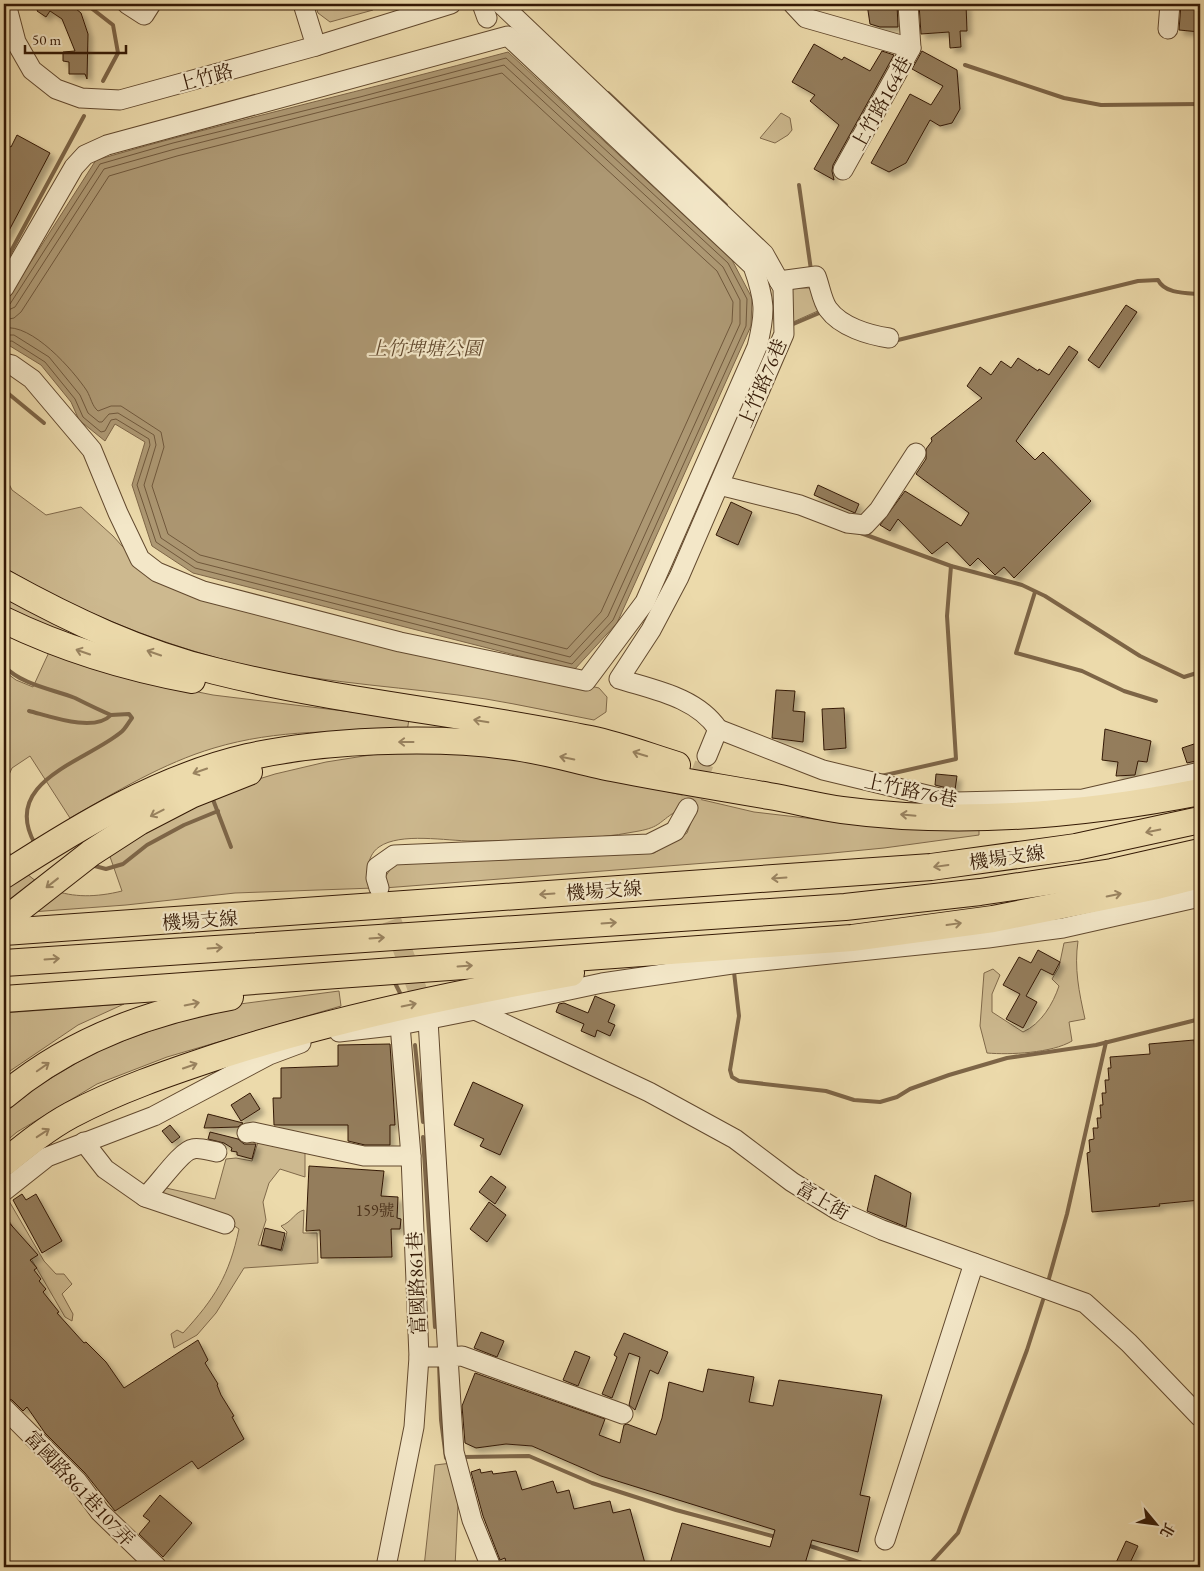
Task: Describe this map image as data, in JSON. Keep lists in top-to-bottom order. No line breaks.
{"streets":{"highway":["機場支線"],"street":["上竹路","上竹路164巷","上竹路76巷","富上街","富國路861巷","富國路861巷107弄"]},"parks":["上竹埤塘公園"],"house_numbers":["159號"],"scale_bar":"50 m","north":"bottom right"}
